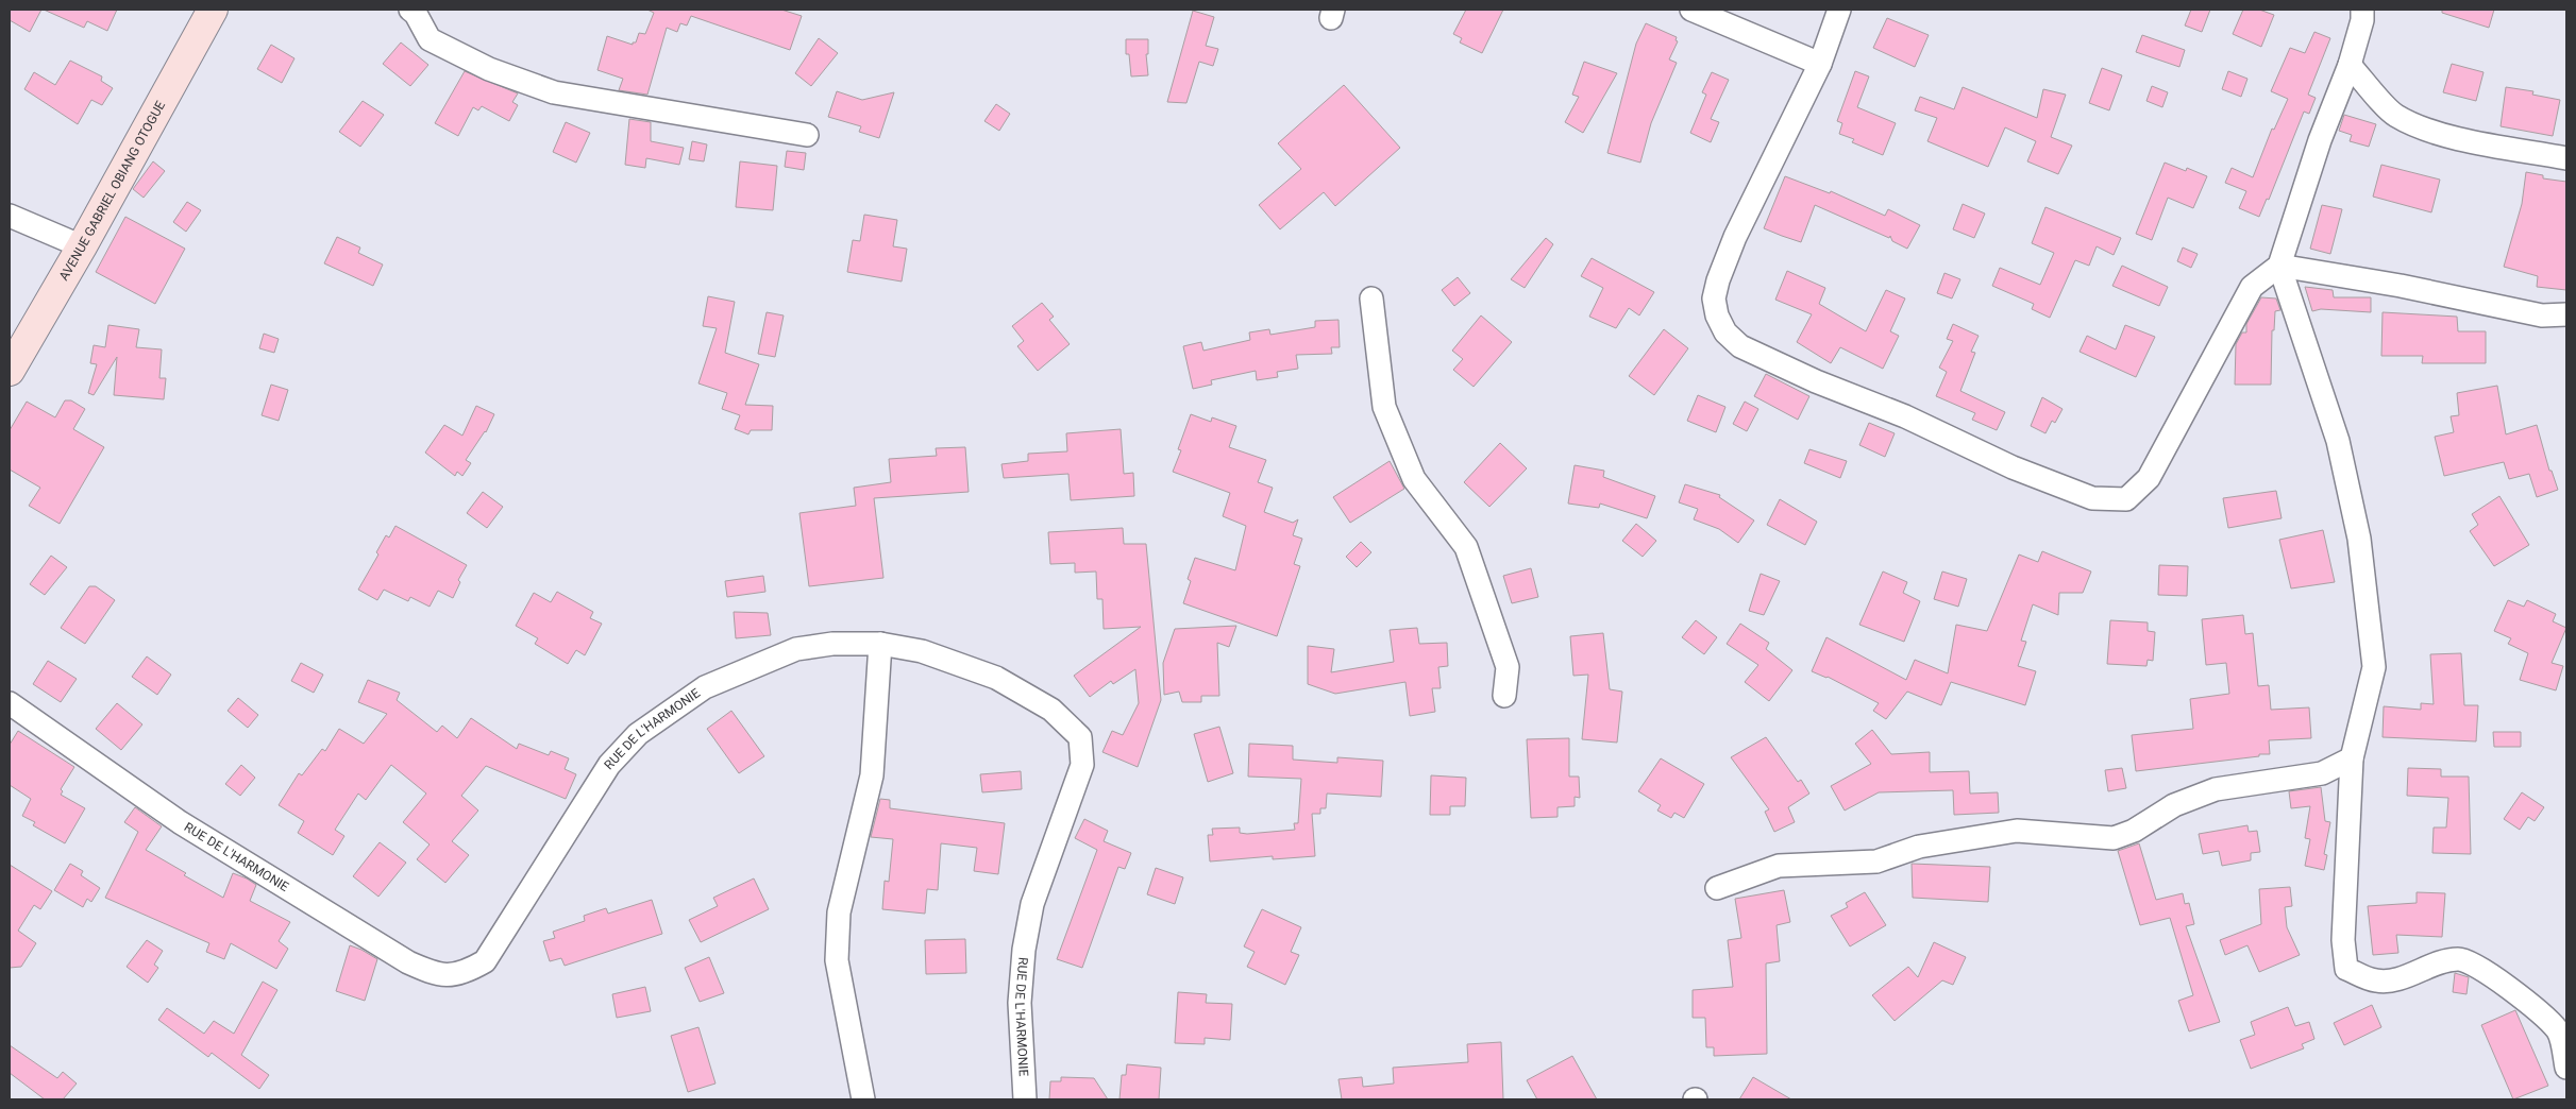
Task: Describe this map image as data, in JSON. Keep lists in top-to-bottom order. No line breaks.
{"streets":{"street":["AVENUE GABRIEL OBIANG OTOGUE","RUE DE L'HARMONIE"]}}
